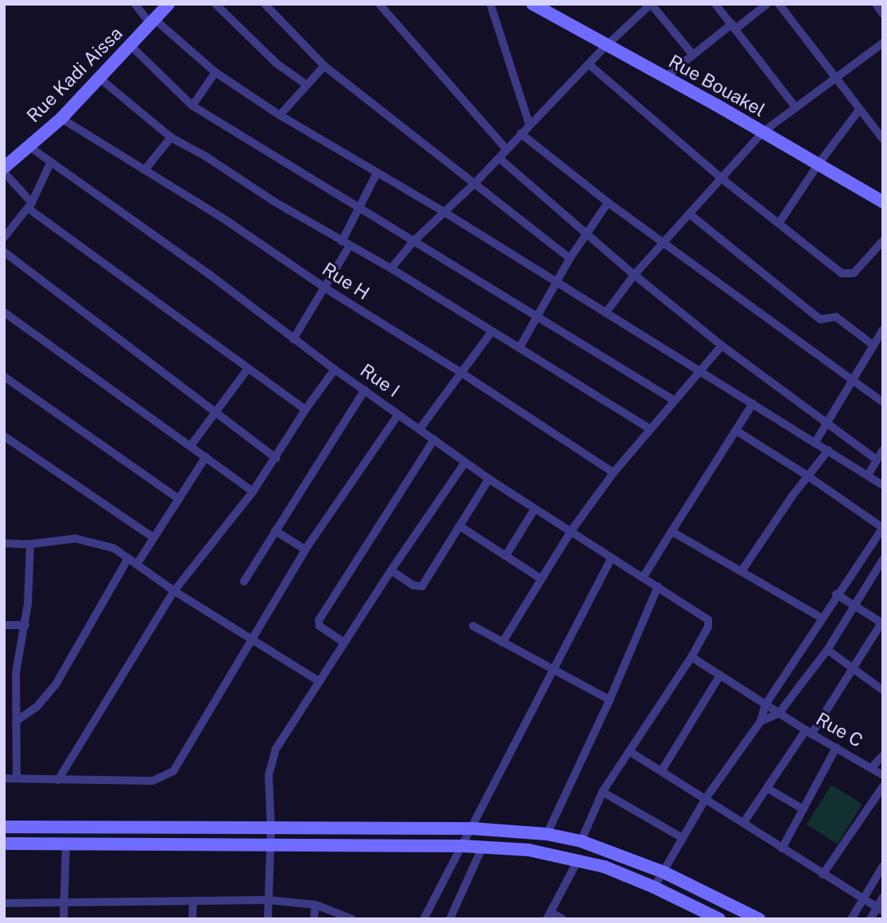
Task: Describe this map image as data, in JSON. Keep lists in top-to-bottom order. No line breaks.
{"streets":{"main road":["Rue Kadi Aissa","Rue Bouakel"],"street":["Rue H","Rue I","Rue C"]},"crossings":[["Rue Kadi Aissa","Rue H"],["Rue Kadi Aissa","Rue I"],["Rue I","Rue C"]]}
